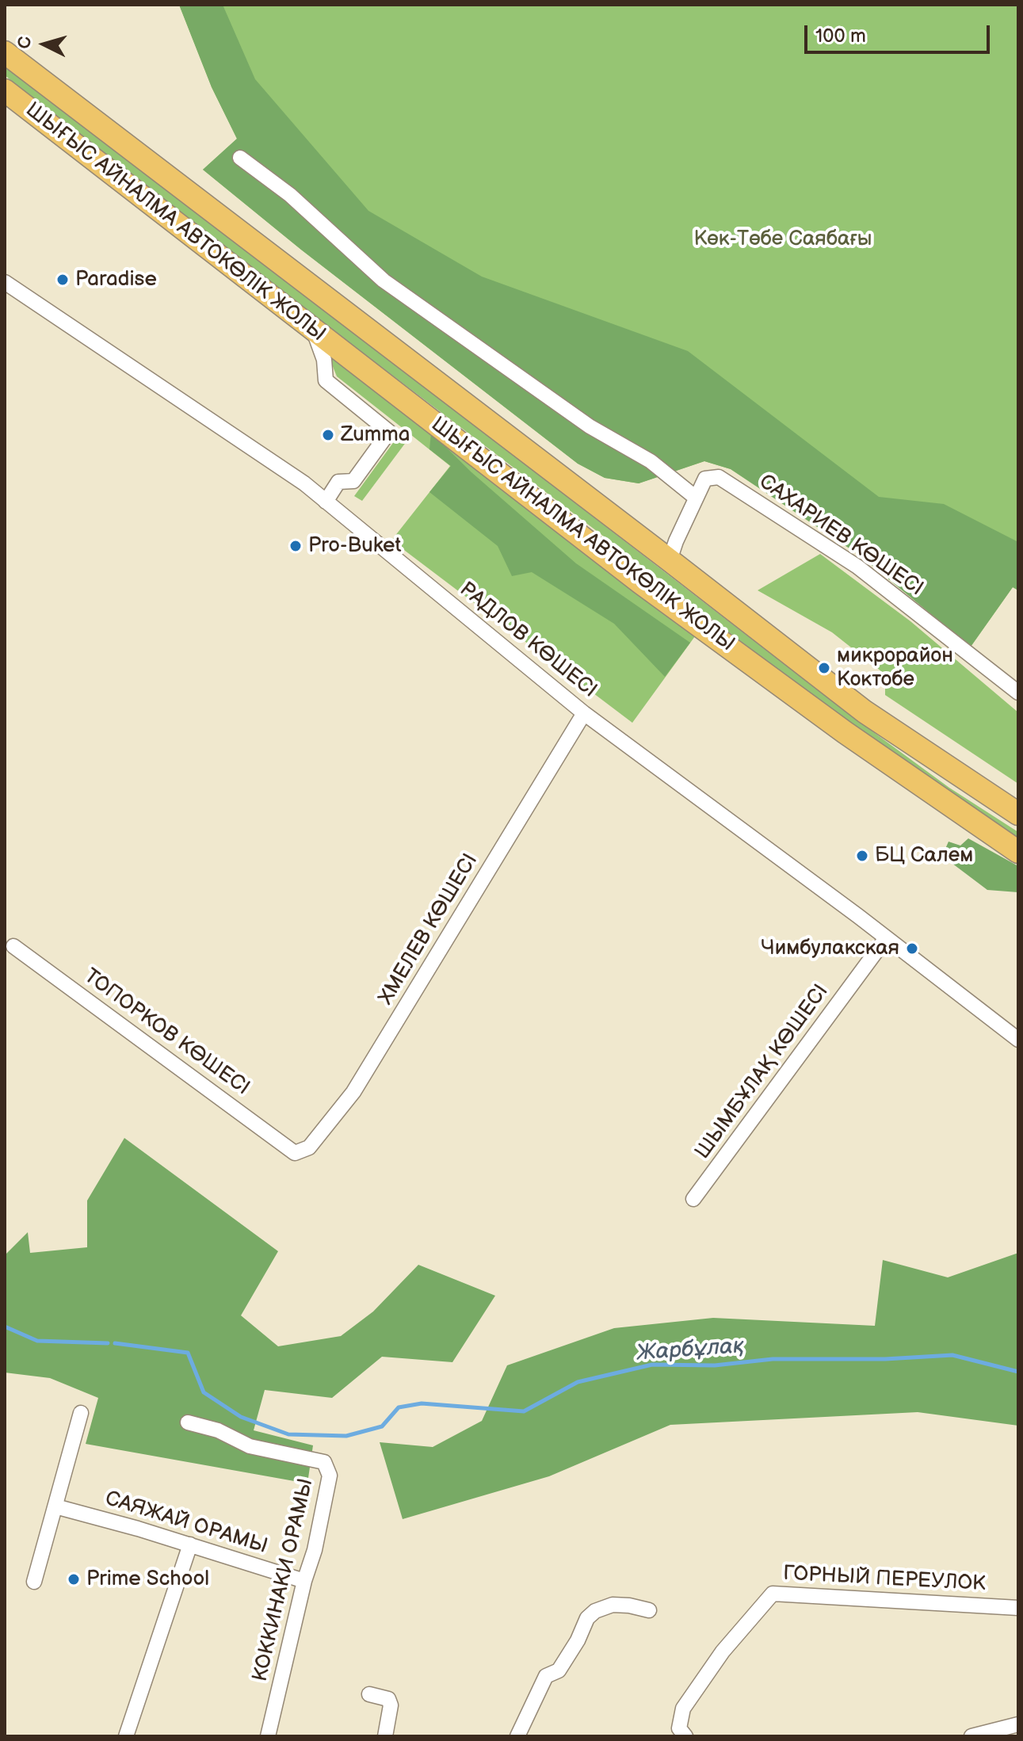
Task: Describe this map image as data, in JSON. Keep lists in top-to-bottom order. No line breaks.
{"streets":{"main road":["ШЫҒЫС АЙНАЛМА АВТОКӨЛІК ЖОЛЫ"],"street":["САХАРИЕВ КӨШЕСІ","РАДЛОВ КӨШЕСІ","ХМЕЛЕВ КӨШЕСІ","ТОПОРКОВ КӨШЕСІ","ШЫМБҰЛАҚ КӨШЕСІ","САЯЖАЙ ОРАМЫ","ГОРНЫЙ ПЕРЕУЛОК","КОККИНАКИ ОРАМЫ"]},"crossings":[["РАДЛОВ КӨШЕСІ","ХМЕЛЕВ КӨШЕСІ"],["РАДЛОВ КӨШЕСІ","ШЫМБҰЛАҚ КӨШЕСІ"],["ХМЕЛЕВ КӨШЕСІ","ТОПОРКОВ КӨШЕСІ"],["САЯЖАЙ ОРАМЫ","КОККИНАКИ ОРАМЫ"]],"water":["Жарбұлақ"],"parks":["Көк-Төбе Саябағы"],"places":["Paradise","Zumma","Pro-Buket","микрорайон Коктобе","БЦ Салем","Чимбулакская","Prime School"],"scale_bar":"100 m","north":"left"}
